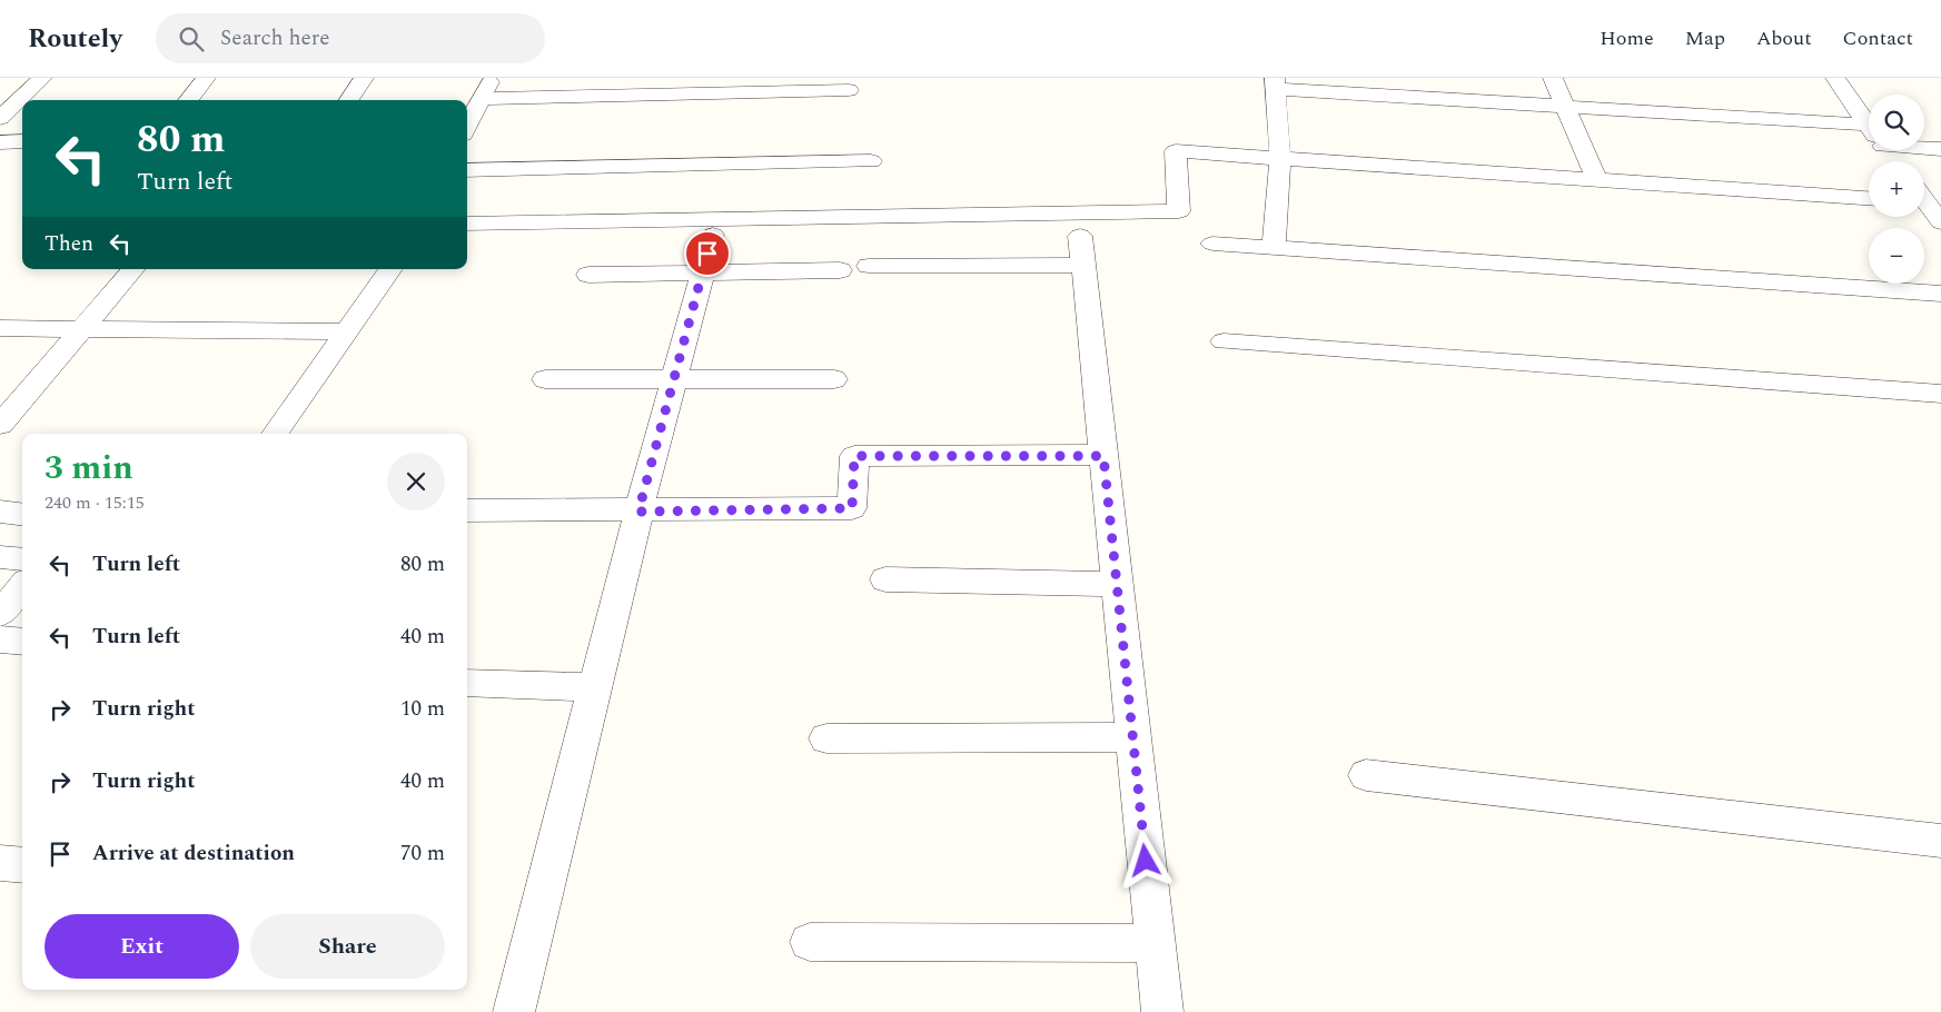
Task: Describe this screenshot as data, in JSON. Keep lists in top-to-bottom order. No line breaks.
{"page":{"header":"Routely","search":"Search here","nav":["Home","Map","About","Contact"],"map_buttons":["+","−"],"turn":["80 m","Turn left"],"then":"Then","heading":["3 min","240 m · 15:15"],"list":[{"name":"Turn left","value":"80 m"},{"name":"Turn left","value":"40 m"},{"name":"Turn right","value":"10 m"},{"name":"Turn right","value":"40 m"},{"name":"Arrive at destination","value":"70 m"}],"buttons":["Exit","Share"]}}
